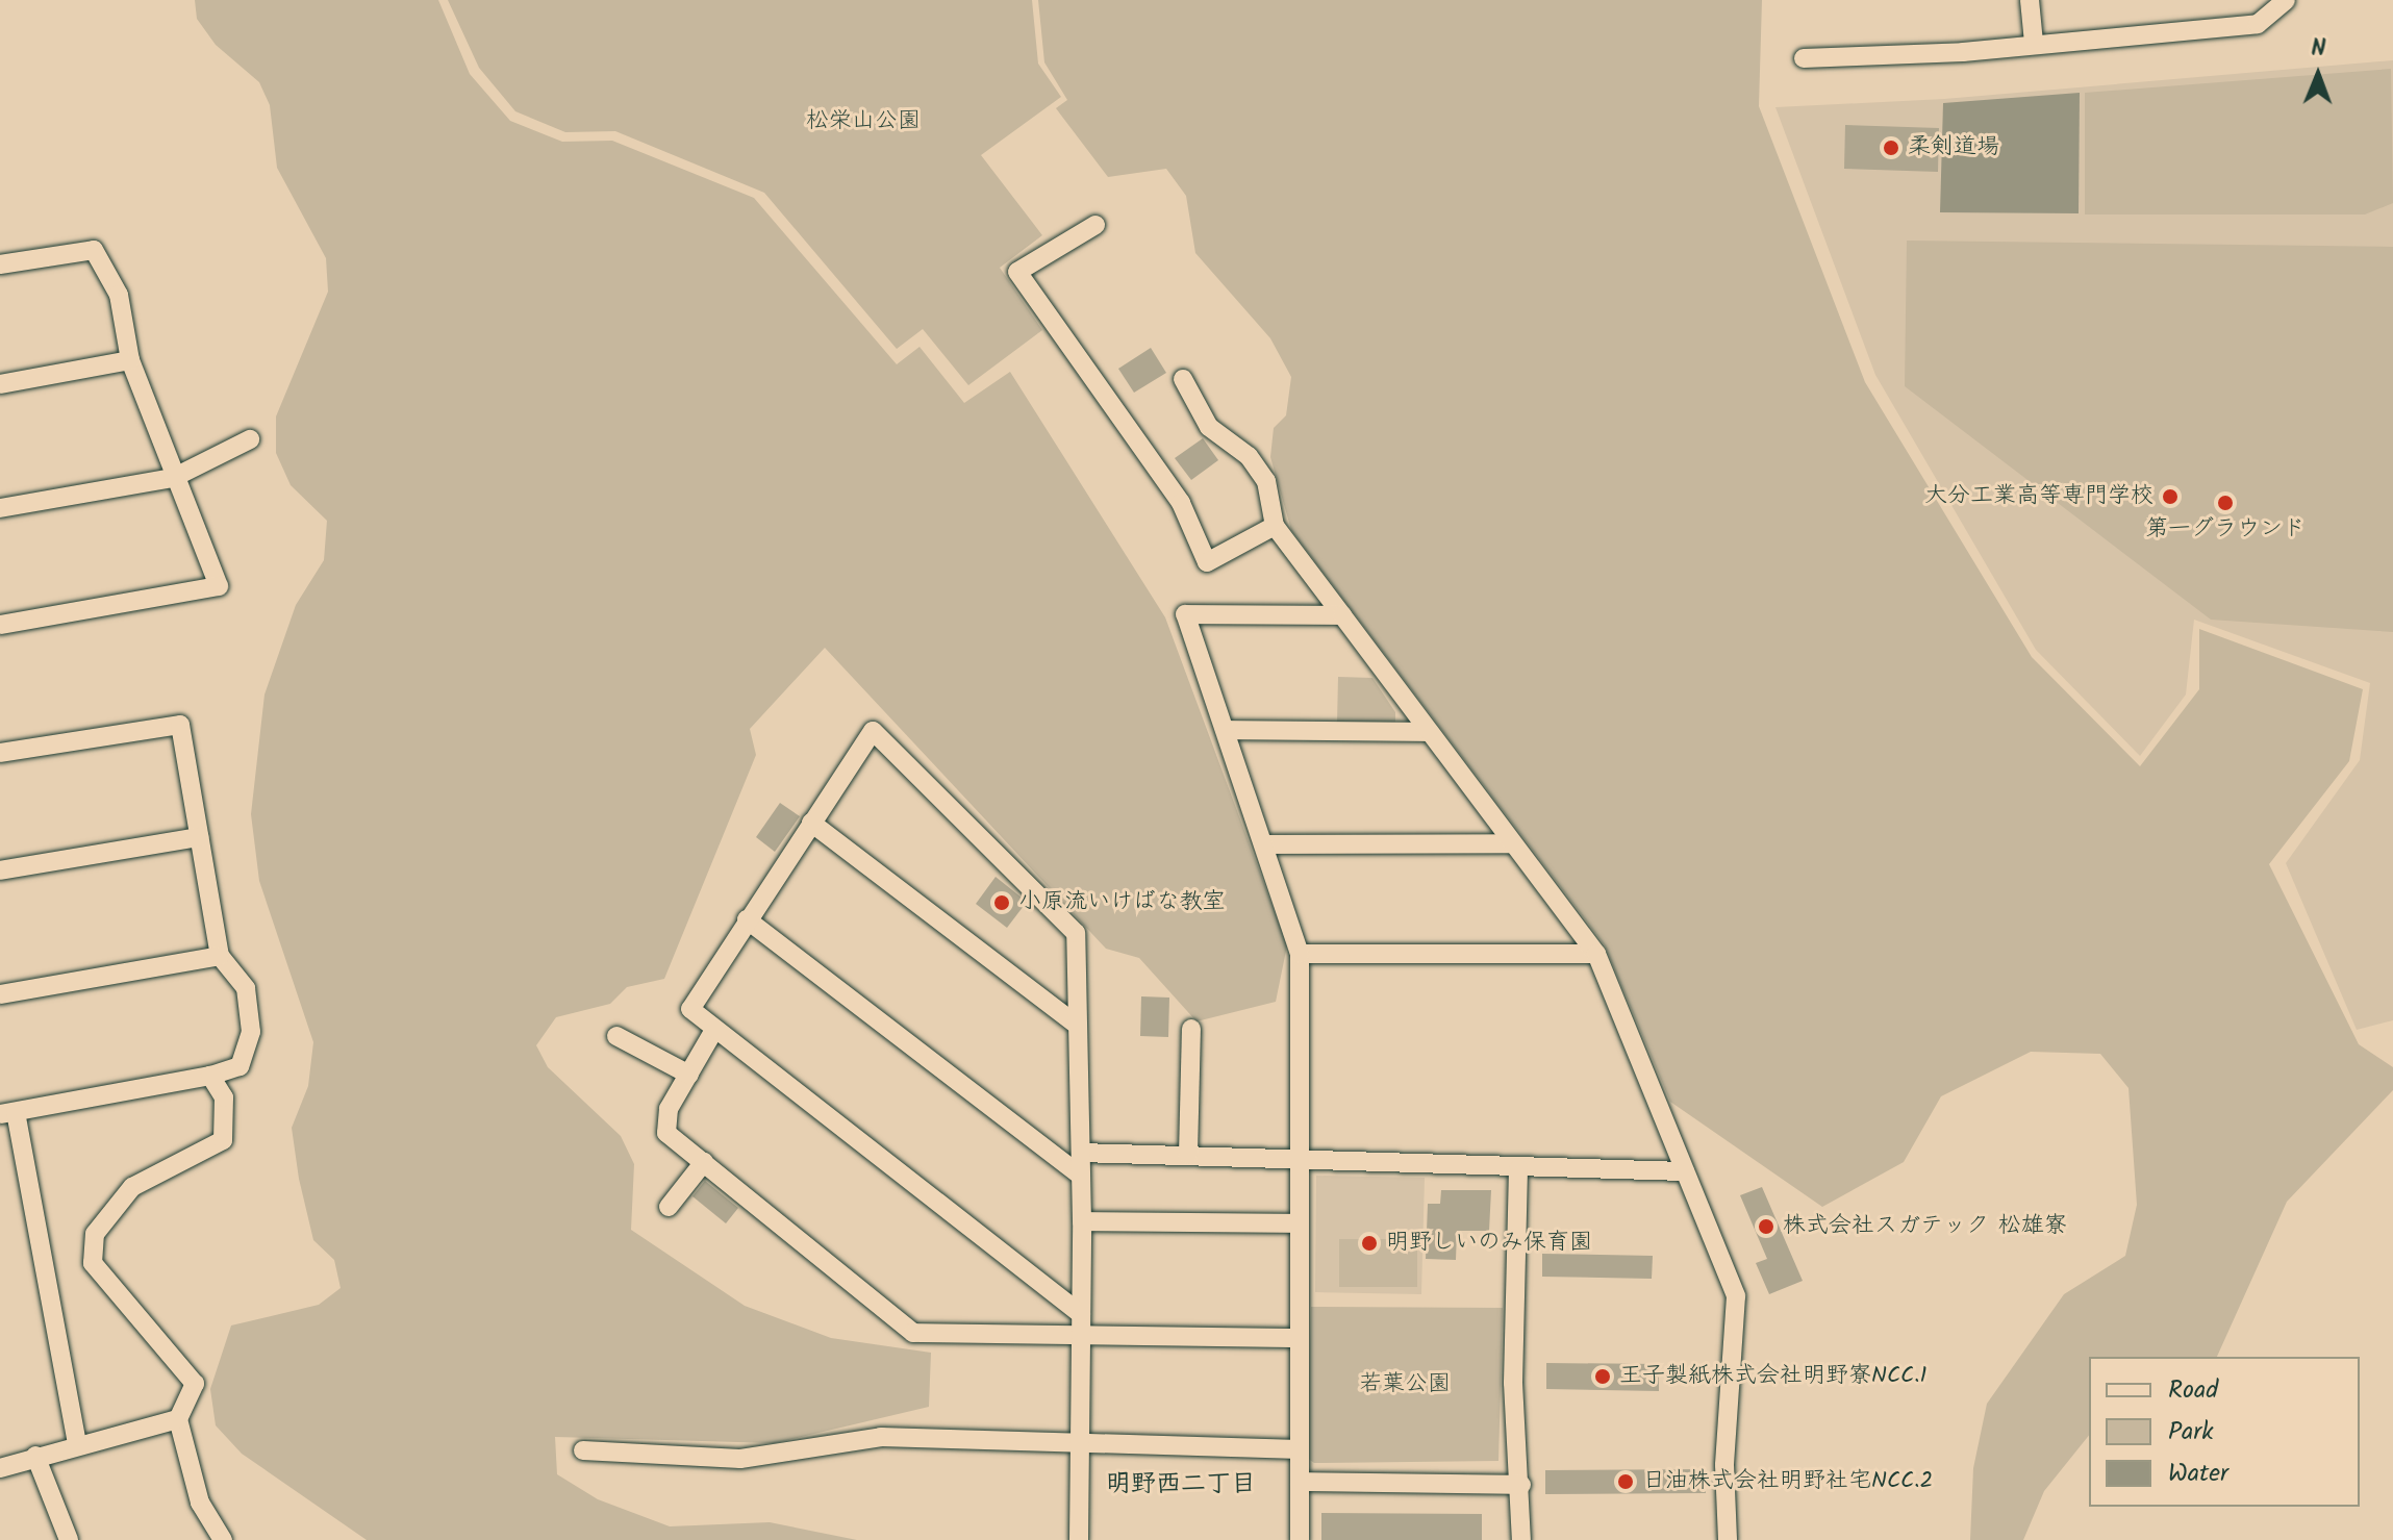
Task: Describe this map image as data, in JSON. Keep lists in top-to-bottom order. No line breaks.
{"districts":["明野西二丁目"],"parks":["松栄山公園","若葉公園"],"places":["柔剣道場","大分工業高等専門学校","第一グラウンド","小原流いけばな教室","株式会社スガテック 松雄寮","明野しいのみ保育園","王子製紙株式会社明野寮NCC.1","日油株式会社明野社宅NCC.2"],"legend":["Road","Park","Water"],"north":"top"}
